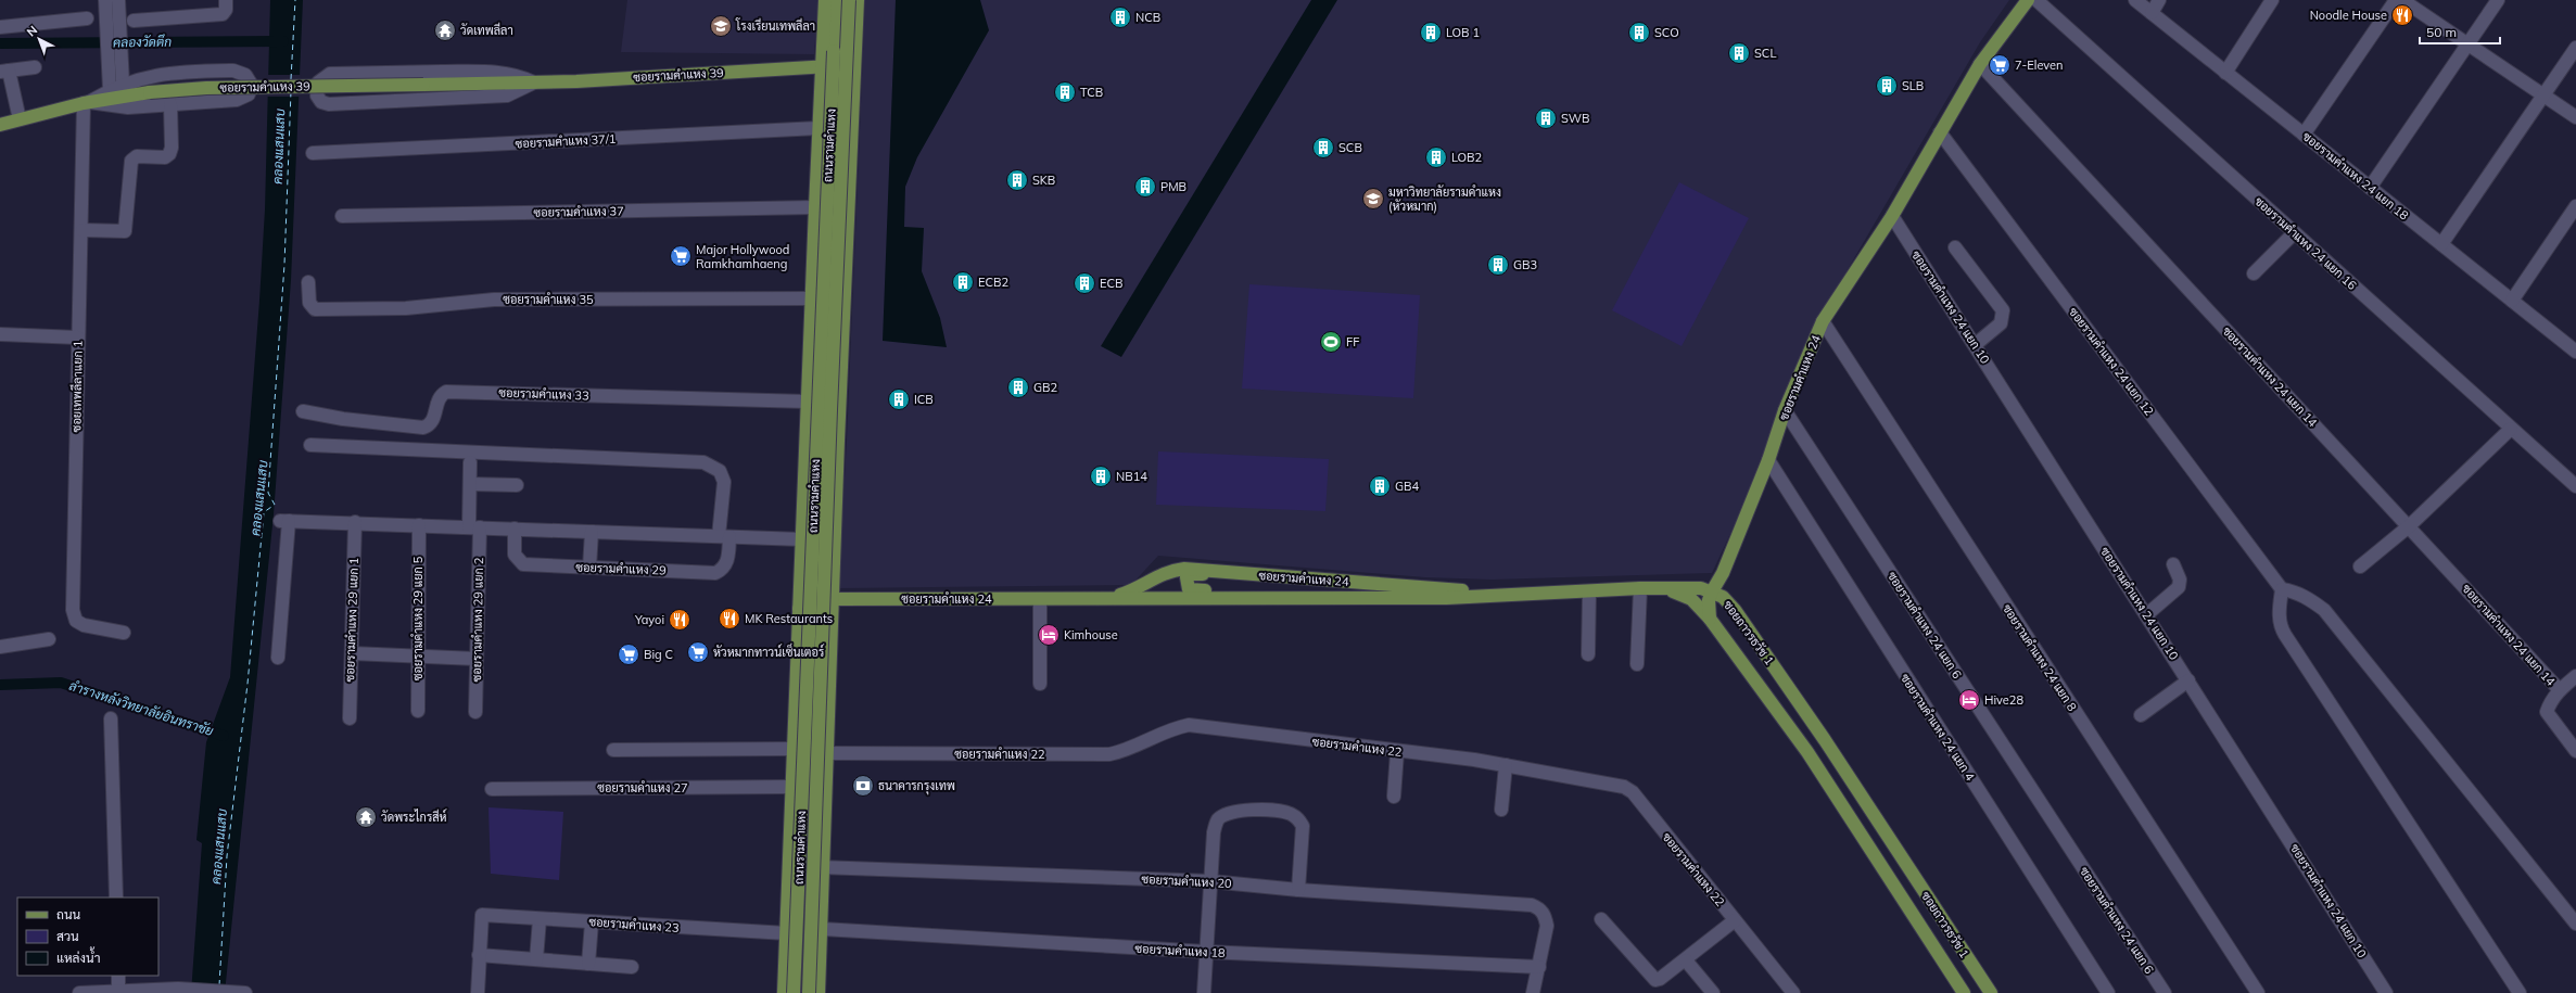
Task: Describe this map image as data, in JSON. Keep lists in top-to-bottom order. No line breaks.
{"streets":{"main road":["ซอยรามคำแหง 39","ถนนรามคำแหง","ซอยรามคำแหง 24","ซอยถาวรธวัช 1"],"street":["ซอยรามคำแหง 37/1","ซอยรามคำแหง 24 แยก 18","ซอยรามคำแหง 37","ซอยรามคำแหง 24 แยก 16","ซอยรามคำแหง 35","ซอยรามคำแหง 24 แยก 10","ซอยรามคำแหง 24 แยก 12","ซอยรามคำแหง 24 แยก 14","ซอยเทพลีลาแยก 1","ซอยรามคำแหง 33","ซอยรามคำแหง 29","ซอยรามคำแหง 29 แยก 5","ซอยรามคำแหง 29 แยก 1","ซอยรามคำแหง 29 แยก 2","ซอยรามคำแหง 24 แยก 6","ซอยรามคำแหง 24 แยก 8","ซอยรามคำแหง 24 แยก 4","ซอยรามคำแหง 22","ซอยรามคำแหง 27","ซอยรามคำแหง 20","ซอยรามคำแหง 23","ซอยรามคำแหง 18"]},"crossings":[["ซอยรามคำแหง 39","ถนนรามคำแหง"],["ซอยรามคำแหง 39","ซอยเทพลีลาแยก 1"],["ซอยรามคำแหง 37/1","ถนนรามคำแหง"],["ถนนรามคำแหง","ซอยรามคำแหง 37"],["ถนนรามคำแหง","ซอยรามคำแหง 35"],["ถนนรามคำแหง","ซอยรามคำแหง 24"],["ถนนรามคำแหง","ซอยรามคำแหง 33"],["ถนนรามคำแหง","ซอยรามคำแหง 22"],["ถนนรามคำแหง","ซอยรามคำแหง 27"],["ถนนรามคำแหง","ซอยรามคำแหง 20"],["ถนนรามคำแหง","ซอยรามคำแหง 23"],["ถนนรามคำแหง","ซอยรามคำแหง 18"],["ซอยรามคำแหง 24 แยก 10","ซอยรามคำแหง 24"],["ซอยรามคำแหง 24 แยก 12","ซอยรามคำแหง 24"],["ซอยรามคำแหง 24 แยก 14","ซอยรามคำแหง 24"],["ซอยรามคำแหง 24","ซอยรามคำแหง 24 แยก 6"],["ซอยรามคำแหง 24","ซอยถาวรธวัช 1"],["ซอยรามคำแหง 24","ซอยรามคำแหง 24 แยก 8"],["ซอยรามคำแหง 24","ซอยรามคำแหง 24 แยก 4"],["ซอยรามคำแหง 20","ซอยรามคำแหง 18"]],"water":["คลองวัดตึก","คลองแสนแสบ","ลำรางหลังวิทยาลัยอินทราชัย"],"places":{"restaurant":["Noodle House","MK Restaurants","Yayoi"],"building":["NCB","LOB 1","SCO","SCL","SLB","TCB","SWB","SCB","LOB2","SKB","PMB","GB3","ECB2","ECB","GB2","ICB","NB14","GB4"],"school or university":["โรงเรียนเทพลีลา","มหาวิทยาลัยรามคำแหง (หัวหมาก)"],"temple":["วัดเทพลีลา","วัดพระไกรสีห์"],"supermarket":["7-Eleven","Major Hollywood Ramkhamhaeng","หัวหมากทาวน์เซ็นเตอร์","Big C"],"sports":["FF"],"hotel":["Kimhouse","Hive28"],"bank":["ธนาคารกรุงเทพ"]},"legend":["ถนน","สวน","แหล่งน้ำ"],"scale_bar":"50 m","north":"top left"}
